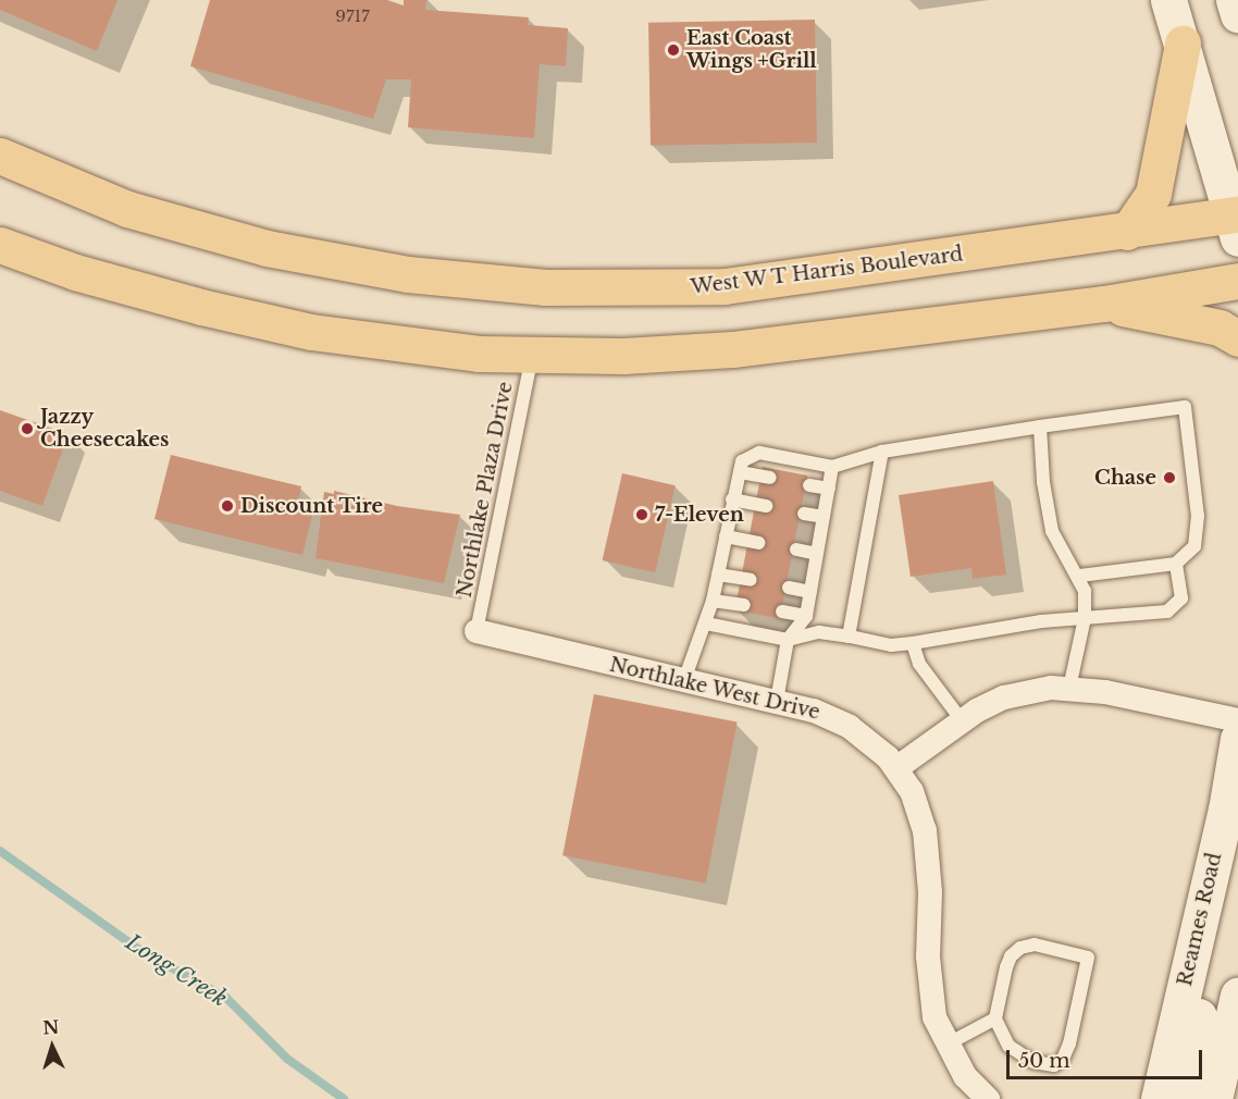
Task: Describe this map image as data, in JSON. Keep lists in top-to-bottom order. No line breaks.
{"streets":{"main road":["West W T Harris Boulevard","Reames Road"],"street":["Northlake West Drive"],"lane":["Northlake Plaza Drive"]},"crossings":[["Northlake Plaza Drive","Northlake West Drive"]],"water":["Long Creek"],"places":["East Coast Wings +Grill","Jazzy Cheesecakes","Chase","Discount Tire","7-Eleven"],"house_numbers":["9717"],"scale_bar":"50 m","north":"top"}
